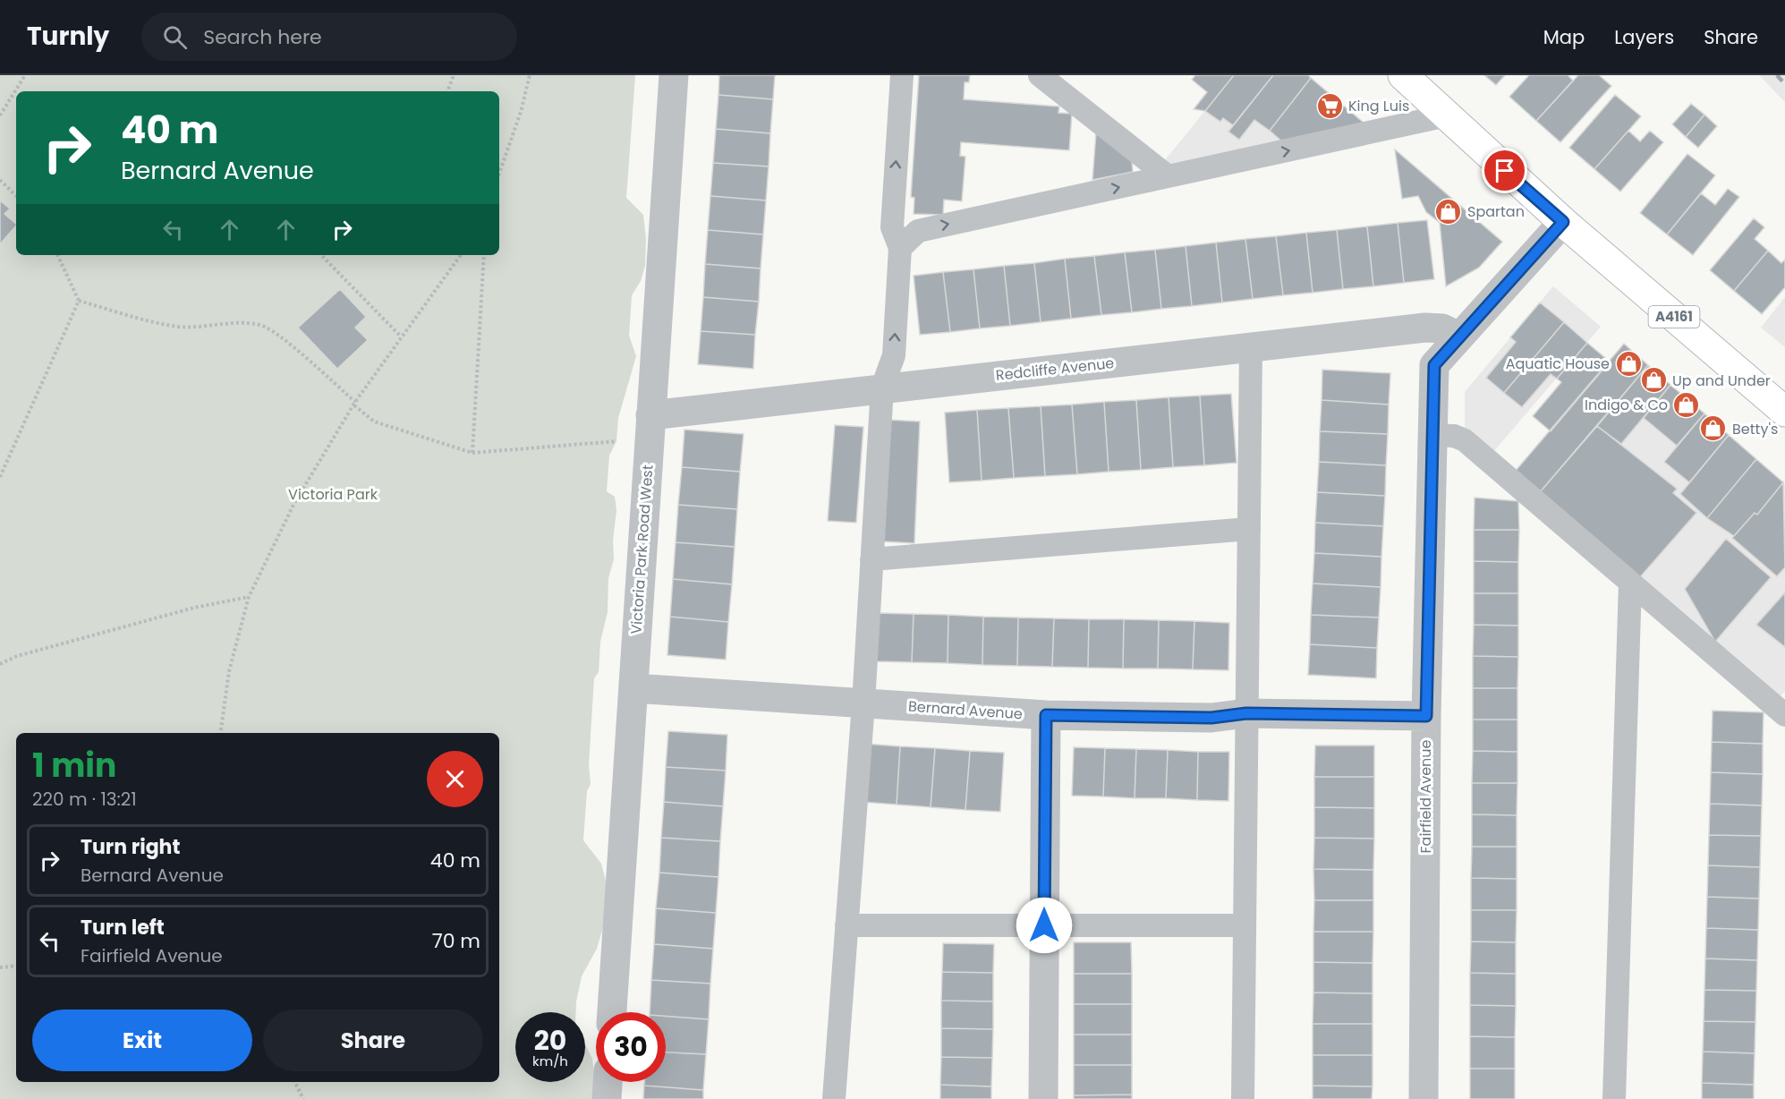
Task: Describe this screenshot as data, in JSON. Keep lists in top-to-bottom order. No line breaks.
{"streets":{"main road":["A4161"],"street":["Redcliffe Avenue","Victoria Park Road West","Bernard Avenue","Fairfield Avenue"]},"crossings":[["A4161","Fairfield Avenue"],["Redcliffe Avenue","Victoria Park Road West"],["Redcliffe Avenue","Fairfield Avenue"],["Victoria Park Road West","Bernard Avenue"],["Bernard Avenue","Fairfield Avenue"]],"parks":["Victoria Park"],"places":{"supermarket":["King Luis"],"shop":["Spartan","Aquatic House","Up and Under","Indigo & Co","Betty's"]},"page":{"header":"Turnly","search":"Search here","nav":["Map","Layers","Share"],"turn":["40 m","Bernard Avenue"],"heading":["1 min","220 m · 13:21"],"list":[{"name":"Turn right","note":"Bernard Avenue","value":"40 m"},{"name":"Turn left","note":"Fairfield Avenue","value":"70 m"}],"buttons":["Exit","Share"],"speed":"20 km/h","limit":"30"}}
